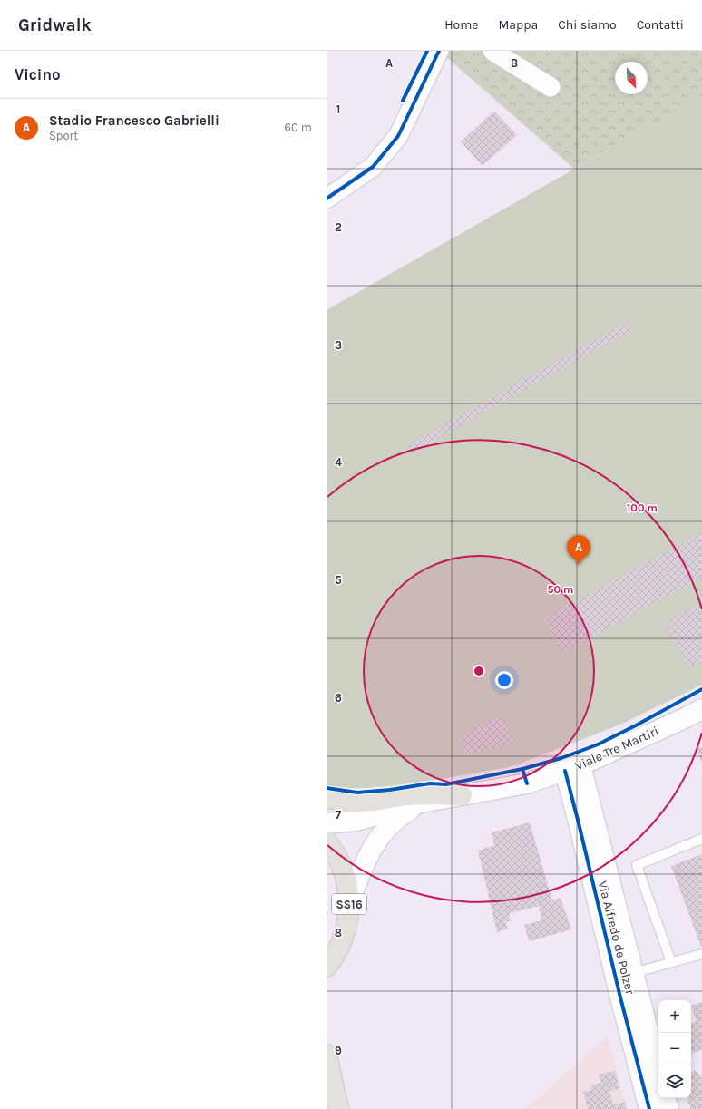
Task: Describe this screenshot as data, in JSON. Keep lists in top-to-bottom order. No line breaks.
{"streets":{"main road":["SS16"],"street":["Viale Tre Martiri","Via Alfredo de Polzer"]},"crossings":[["Viale Tre Martiri","SS16"],["Viale Tre Martiri","Via Alfredo de Polzer"]],"north":"bottom right","page":{"header":"Gridwalk","nav":["Home","Mappa","Chi siamo","Contatti"],"heading":"Vicino","list":[{"mark":"A","name":"Stadio Francesco Gabrielli","note":"Sport","value":"60 m"}],"pins":"A","map_buttons":["+","−"]},"grid":{"columns":["A","B"],"rows":["1","2","3","4","5","6","7","8","9"]},"rings":["100 m","50 m"]}
